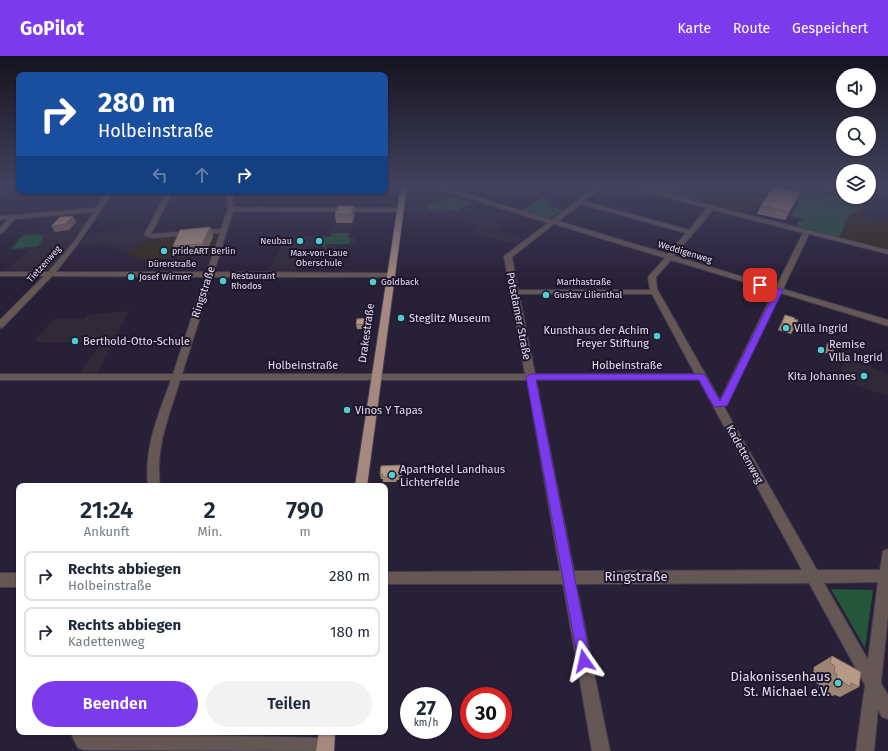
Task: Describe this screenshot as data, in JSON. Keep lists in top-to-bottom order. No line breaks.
{"streets":{"main road":["Drakestraße"],"street":["Weddigenweg","Tietzenweg","Dürerstraße","Marthastraße","Ringstraße","Potsdamer Straße","Holbeinstraße","Kadettenweg"]},"crossings":[["Weddigenweg","Potsdamer Straße"],["Tietzenweg","Dürerstraße"],["Dürerstraße","Ringstraße"],["Dürerstraße","Drakestraße"],["Marthastraße","Potsdamer Straße"],["Marthastraße","Kadettenweg"],["Ringstraße","Potsdamer Straße"],["Ringstraße","Holbeinstraße"],["Ringstraße","Kadettenweg"],["Potsdamer Straße","Holbeinstraße"],["Drakestraße","Holbeinstraße"],["Holbeinstraße","Kadettenweg"]],"places":["Neubau","Max-von-Laue Oberschule","prideART Berlin","Josef Wirmer","Restaurant Rhodos","Goldback","Gustav Lilienthal","Steglitz Museum","Villa Ingrid","Kunsthaus der Achim Freyer Stiftung","Berthold-Otto-Schule","Remise Villa Ingrid","Kita Johannes","Vinos Y Tapas","ApartHotel Landhaus Lichterfelde","Diakonissenhaus St. Michael e.V."],"page":{"header":"GoPilot","nav":["Karte","Route","Gespeichert"],"turn":["280 m","Holbeinstraße"],"eta":["21:24","Ankunft","2","Min.","790","m"],"list":[{"name":"Rechts abbiegen","note":"Holbeinstraße","value":"280 m"},{"name":"Rechts abbiegen","note":"Kadettenweg","value":"180 m"}],"buttons":["Beenden","Teilen"],"speed":"27 km/h","limit":"30"}}
